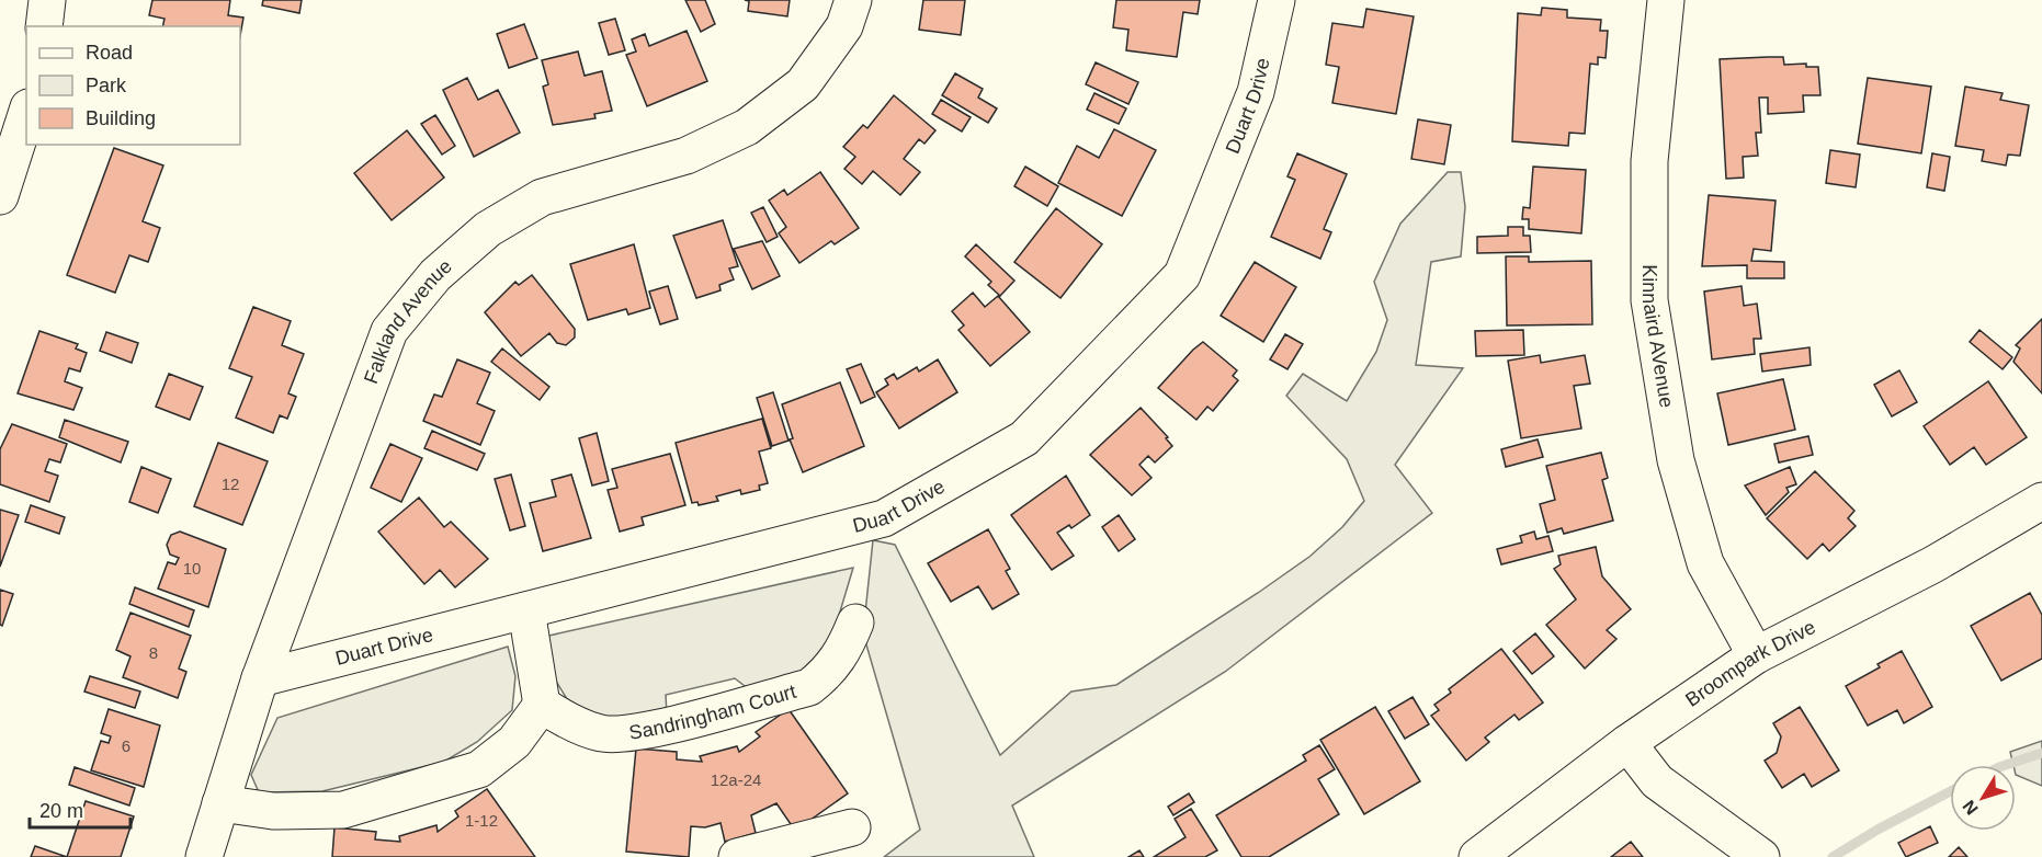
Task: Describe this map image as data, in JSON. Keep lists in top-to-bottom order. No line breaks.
{"streets":{"street":["Duart Drive","Falkland Avenue","Kinnaird AVenue","Broompark Drive","Sandringham Court"]},"crossings":[["Duart Drive","Falkland Avenue"],["Kinnaird AVenue","Broompark Drive"]],"house_numbers":["12","10","8","6","12a-24","1-12"],"legend":["Road","Park","Building"],"scale_bar":"20 m","north":"bottom left"}
